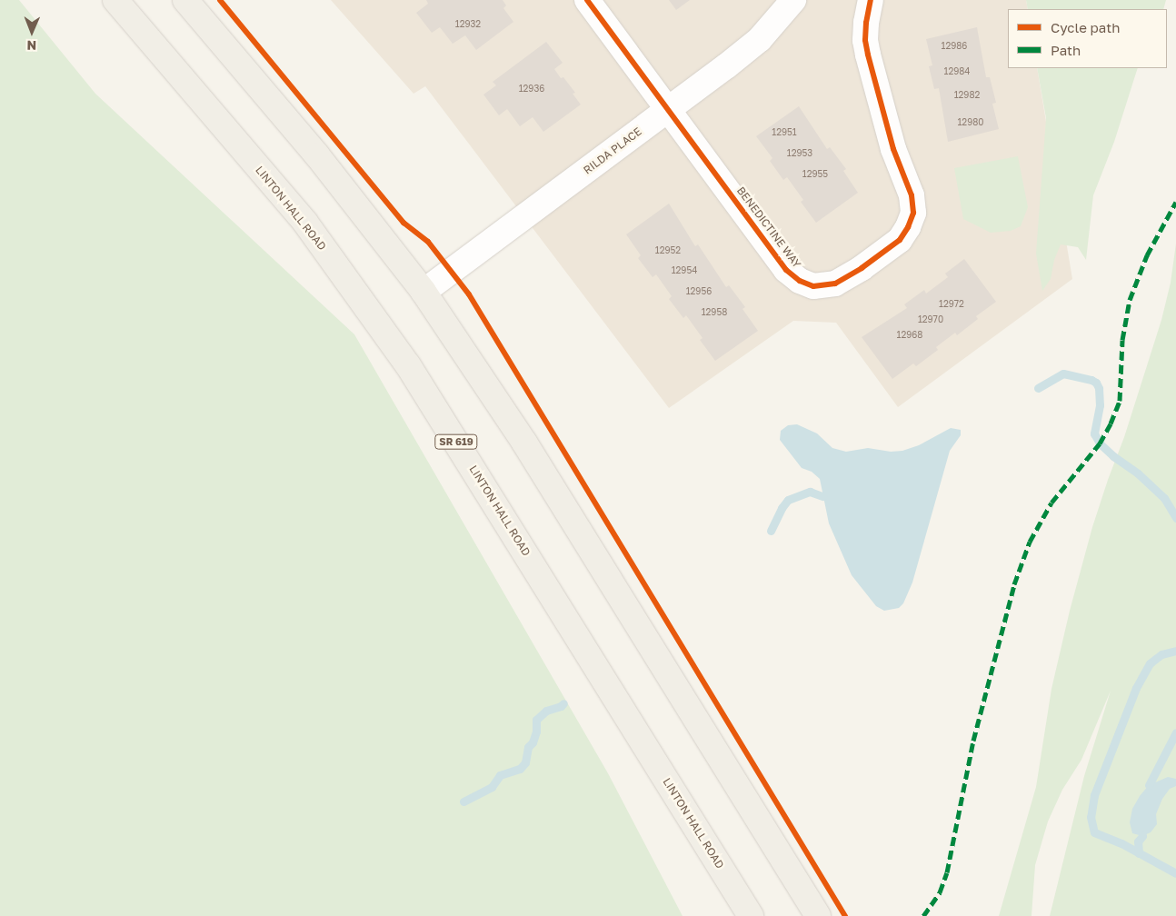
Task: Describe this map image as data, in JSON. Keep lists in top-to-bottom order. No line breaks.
{"streets":{"main road":["LINTON HALL ROAD","SR 619"],"street":["RILDA PLACE","BENEDICTINE WAY"]},"crossings":[["RILDA PLACE","BENEDICTINE WAY"]],"house_numbers":["12932","12986","12984","12936","12982","12980","12951","12953","12955","12952","12954","12956","12972","12958","12970","12968"],"legend":["Cycle path","Path"],"north":"bottom"}
